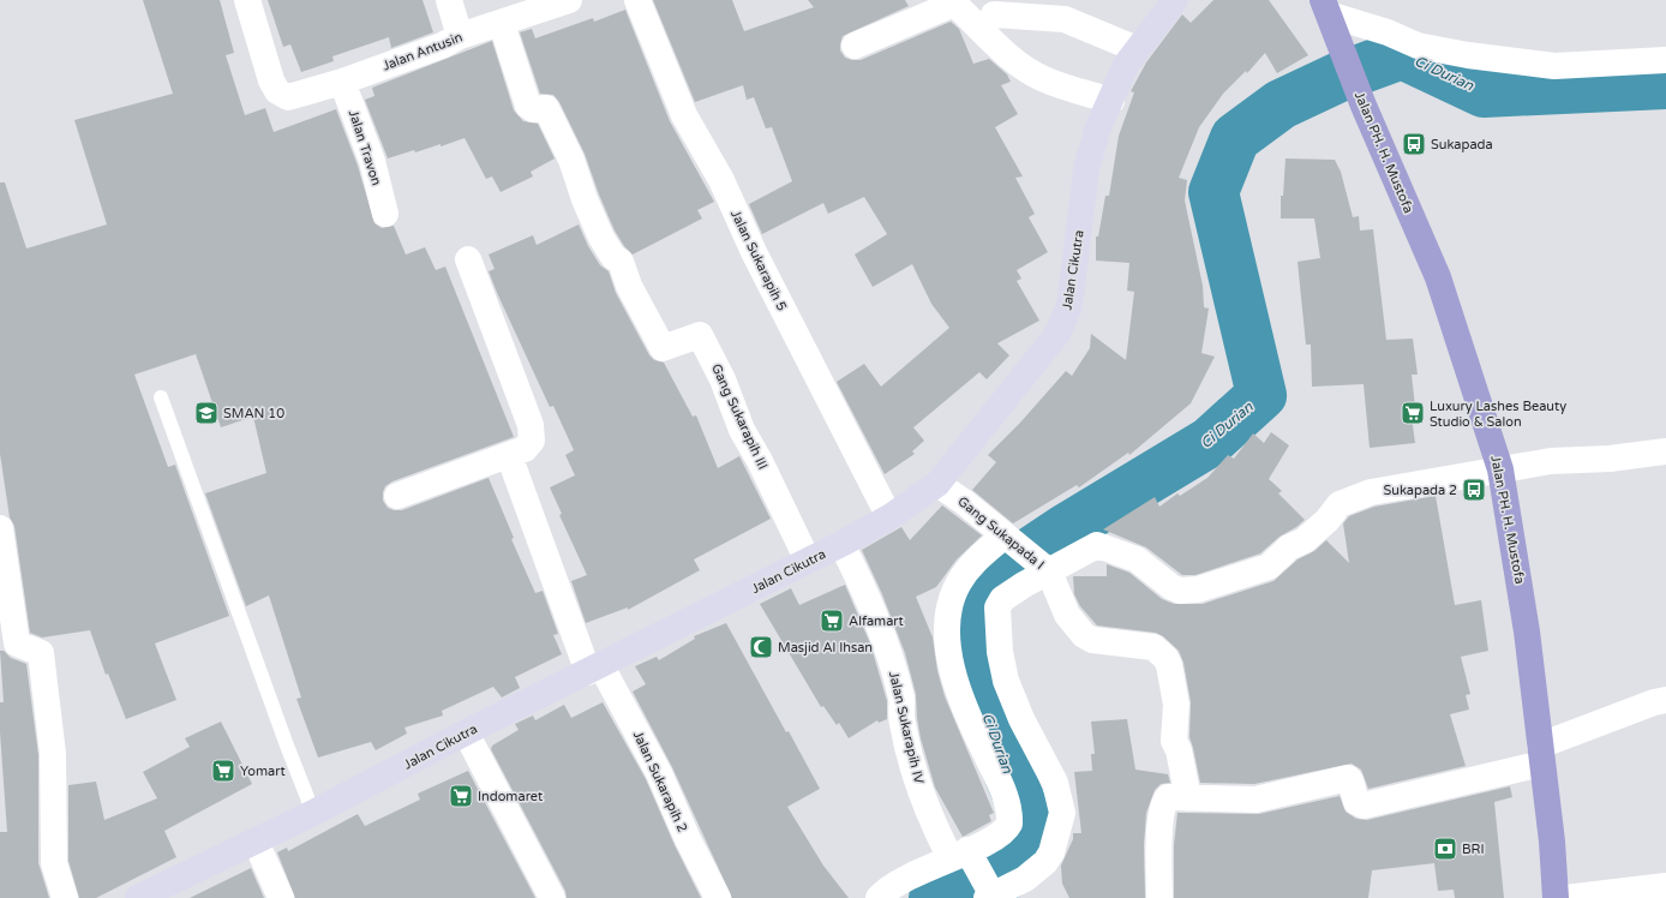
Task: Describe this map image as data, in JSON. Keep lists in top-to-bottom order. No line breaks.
{"streets":{"highway":["Jalan PH. H. Mustofa"],"main road":["Jalan Cikutra"],"street":["Jalan Antusin","Jalan Travon","Jalan Sukarapih 5","Gang Sukarapih III","Gang Sukapada I","Jalan Sukarapih IV","Jalan Sukarapih 2"]},"crossings":[["Jalan Antusin","Jalan Travon"],["Jalan Antusin","Gang Sukarapih III"],["Jalan Sukarapih 5","Jalan Cikutra"],["Jalan Cikutra","Gang Sukarapih III"],["Jalan Cikutra","Gang Sukapada I"],["Jalan Cikutra","Jalan Sukarapih IV"],["Jalan Cikutra","Jalan Sukarapih 2"]],"water":["Ci Durian"],"places":{"bus stop":["Sukapada","Sukapada 2"],"school or university":["SMAN 10"],"supermarket":["Luxury Lashes Beauty Studio & Salon","Alfamart","Yomart","Indomaret"],"mosque":["Masjid Al Ihsan"],"bank":["BRI"]}}
